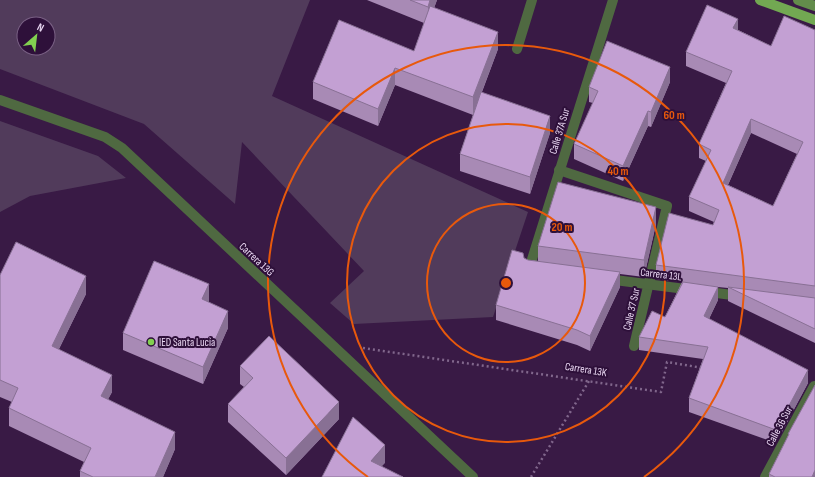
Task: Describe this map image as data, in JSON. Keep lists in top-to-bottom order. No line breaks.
{"streets":{"street":["Calle 37A Sur","Carrera 13G","Carrera 13L","Calle 37 Sur","Calle 36 Sur"],"path":["Carrera 13K"]},"crossings":[["Calle 37A Sur","Calle 37 Sur"],["Carrera 13L","Calle 37 Sur"]],"places":["IED Santa Lucía"],"north":"top right","rings":["60 m","40 m","20 m"]}
